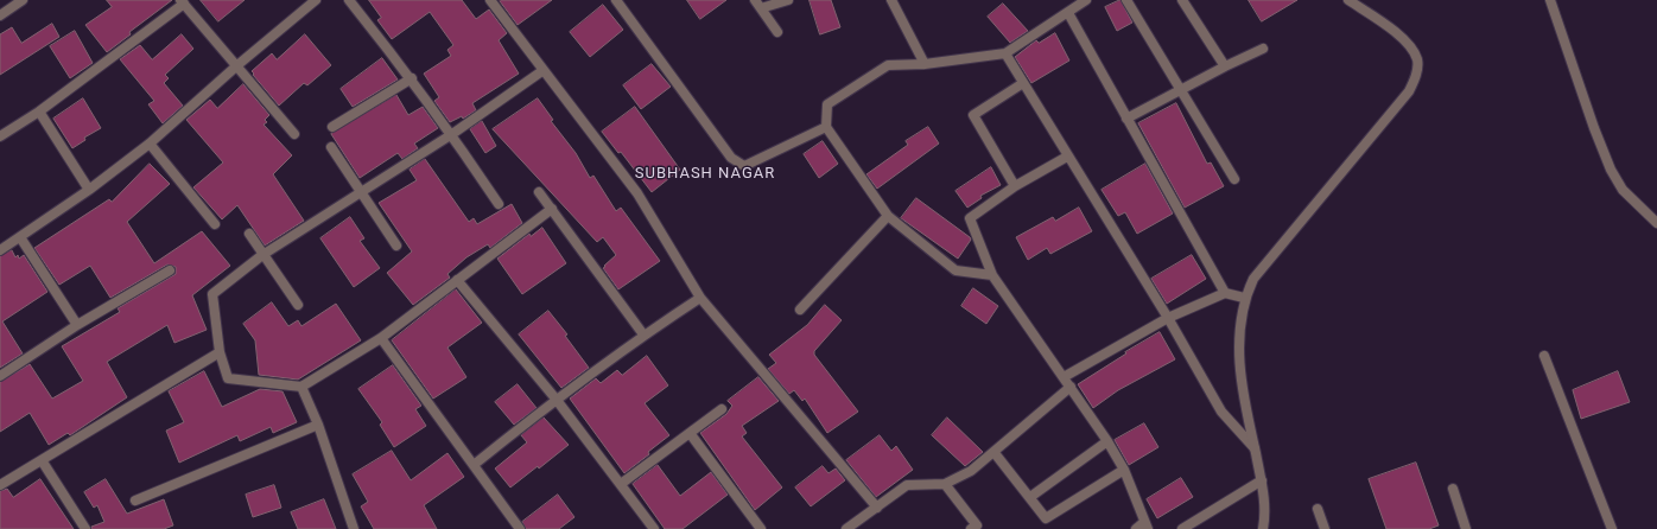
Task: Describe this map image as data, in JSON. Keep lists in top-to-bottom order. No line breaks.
{"districts":["SUBHASH NAGAR"]}
